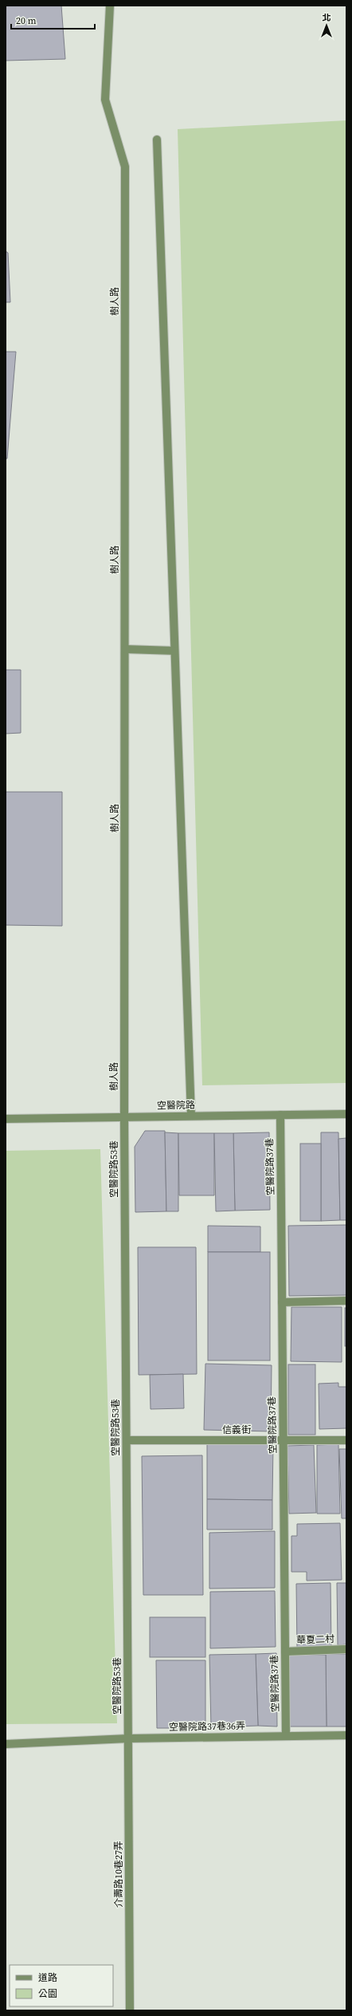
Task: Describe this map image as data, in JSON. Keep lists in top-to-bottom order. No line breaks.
{"streets":{"street":["樹人路","空醫院路","空醫院路37巷","空醫院路53巷","信義街","華夏二村","空醫院路37巷36弄","介壽路10巷27弄"]},"crossings":[["樹人路","空醫院路"],["樹人路","空醫院路53巷"],["空醫院路","空醫院路37巷"],["空醫院路","空醫院路53巷"],["空醫院路37巷","信義街"],["空醫院路37巷","華夏二村"],["空醫院路37巷","空醫院路37巷36弄"],["空醫院路53巷","信義街"],["空醫院路53巷","空醫院路37巷36弄"],["空醫院路53巷","介壽路10巷27弄"],["空醫院路37巷36弄","介壽路10巷27弄"]],"legend":["道路","公園"],"scale_bar":"20 m","north":"top"}
